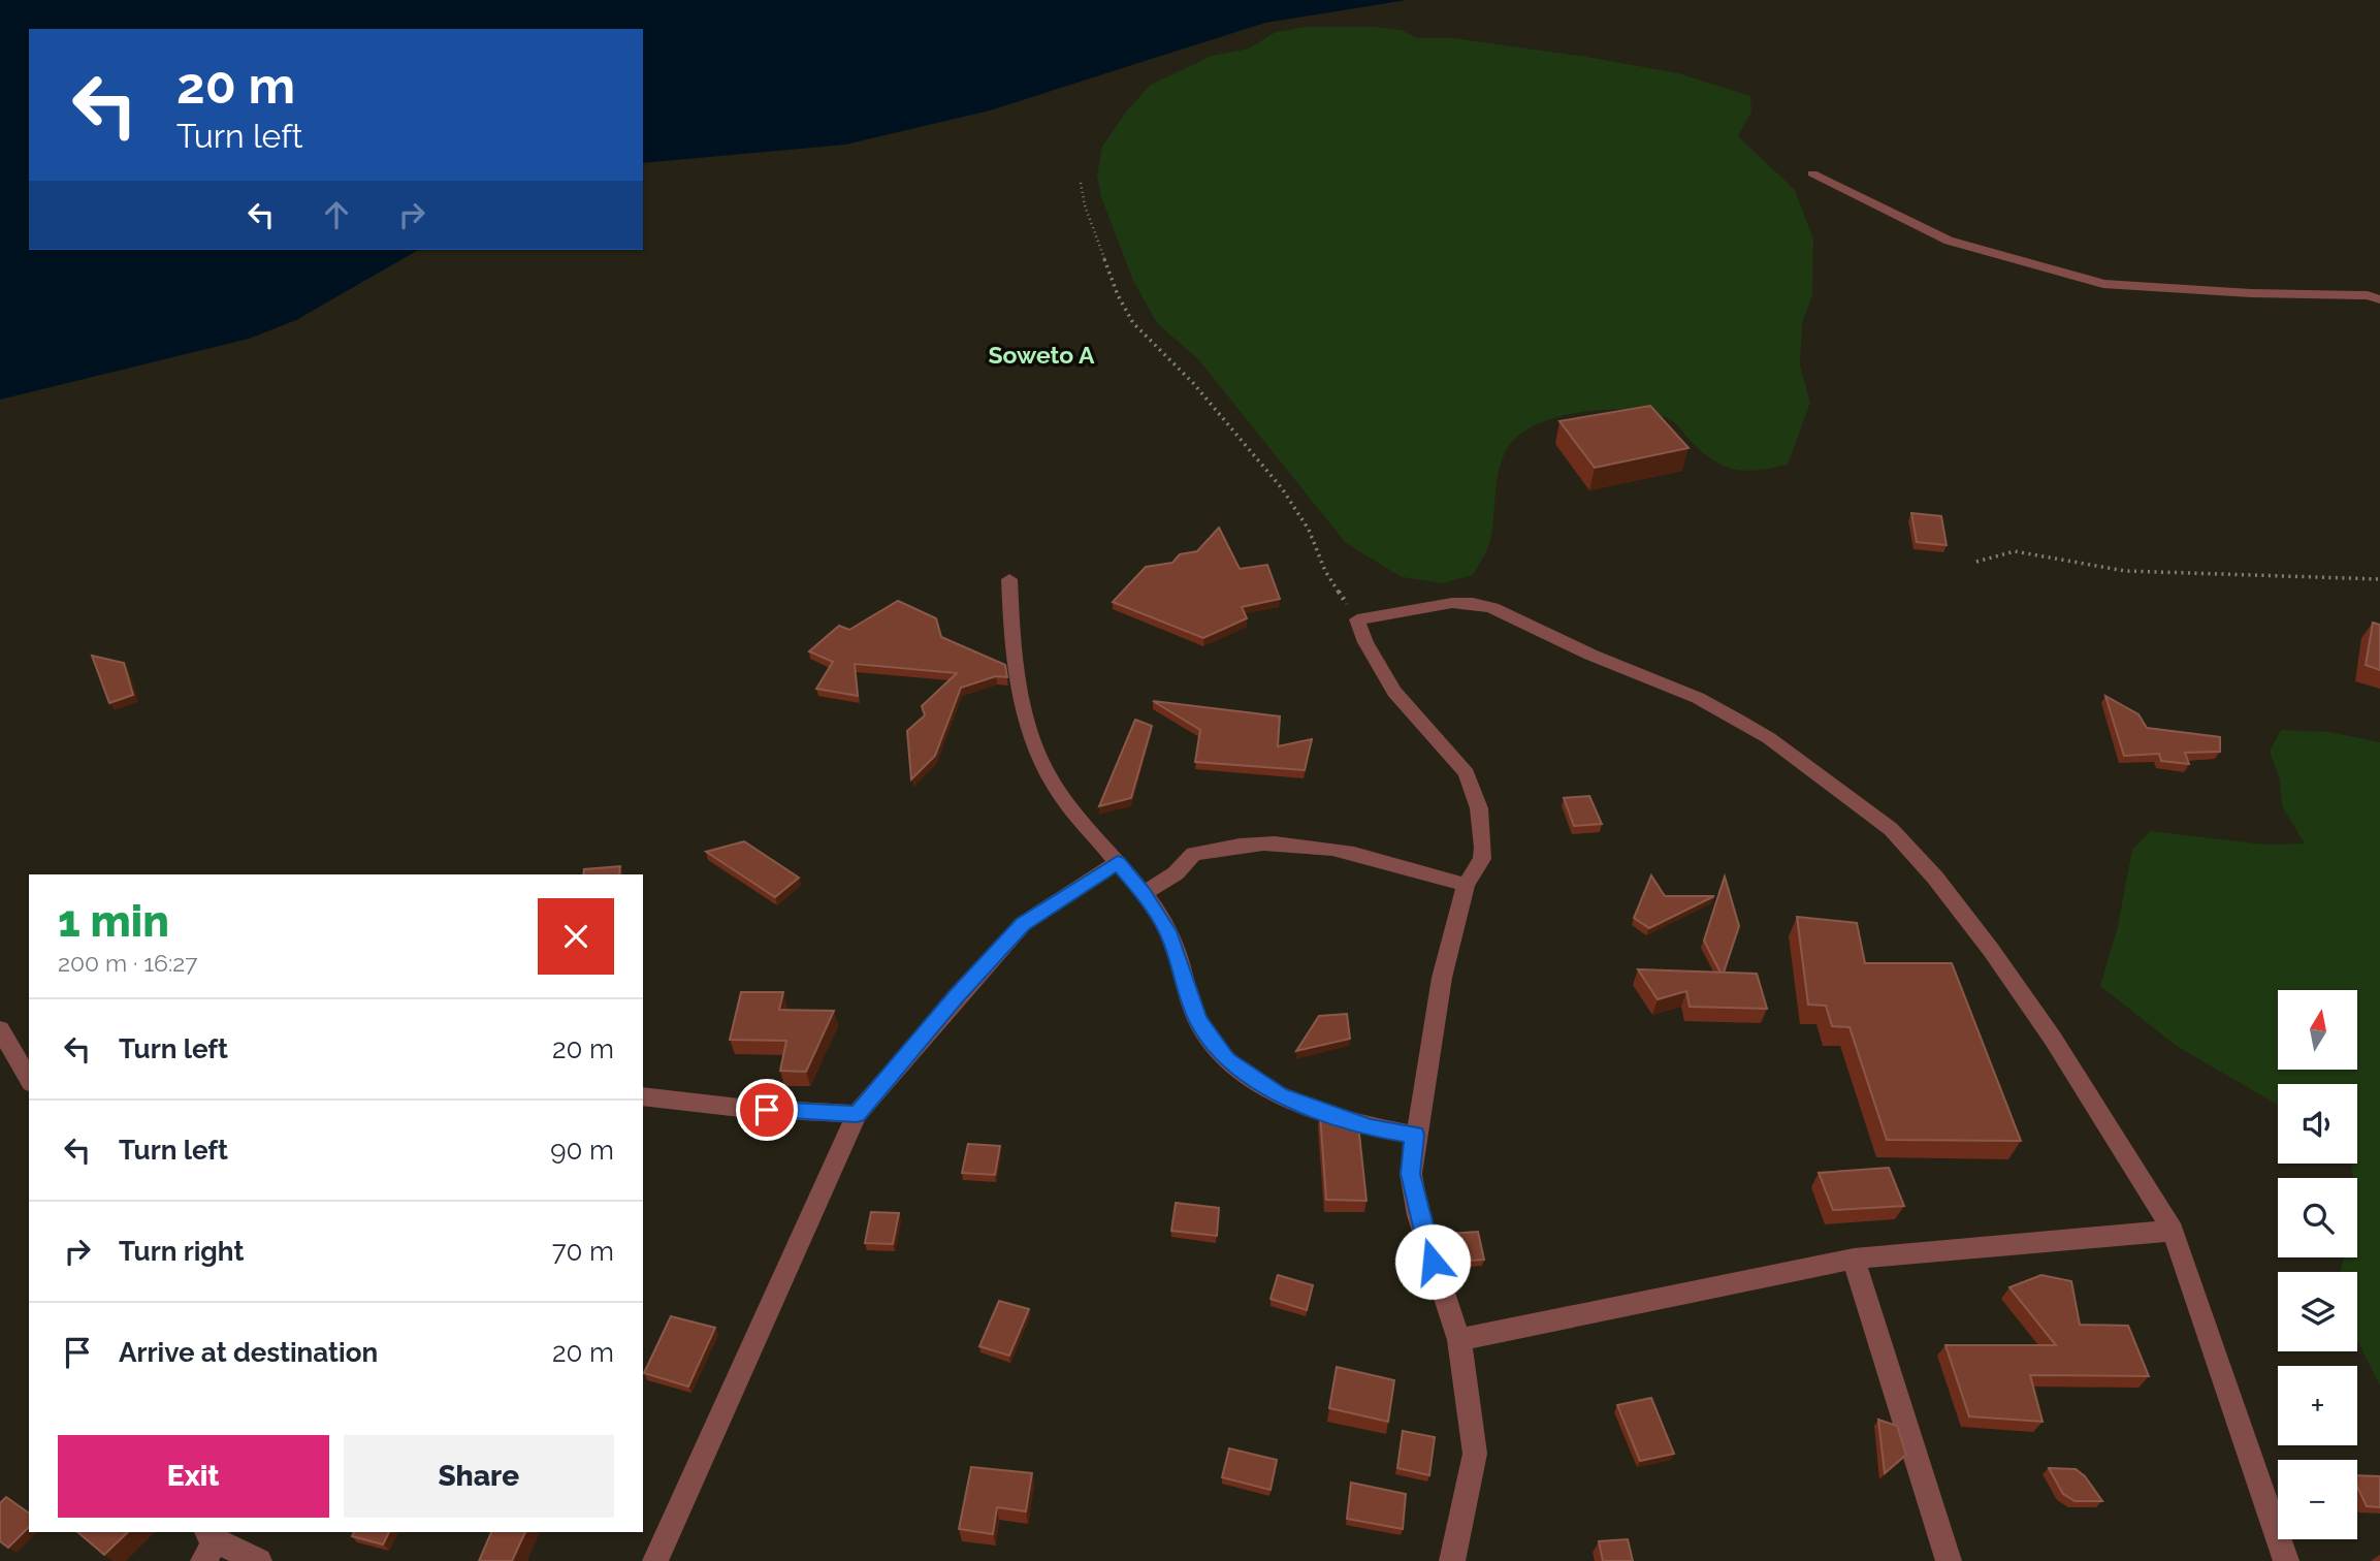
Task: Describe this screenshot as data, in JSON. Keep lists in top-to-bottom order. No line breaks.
{"districts":["Soweto A"],"north":"top","page":{"turn":["20 m","Turn left"],"heading":["1 min","200 m · 16:27"],"map_buttons":["+","−"],"list":[{"name":"Turn left","value":"20 m"},{"name":"Turn left","value":"90 m"},{"name":"Turn right","value":"70 m"},{"name":"Arrive at destination","value":"20 m"}],"buttons":["Exit","Share"]}}
